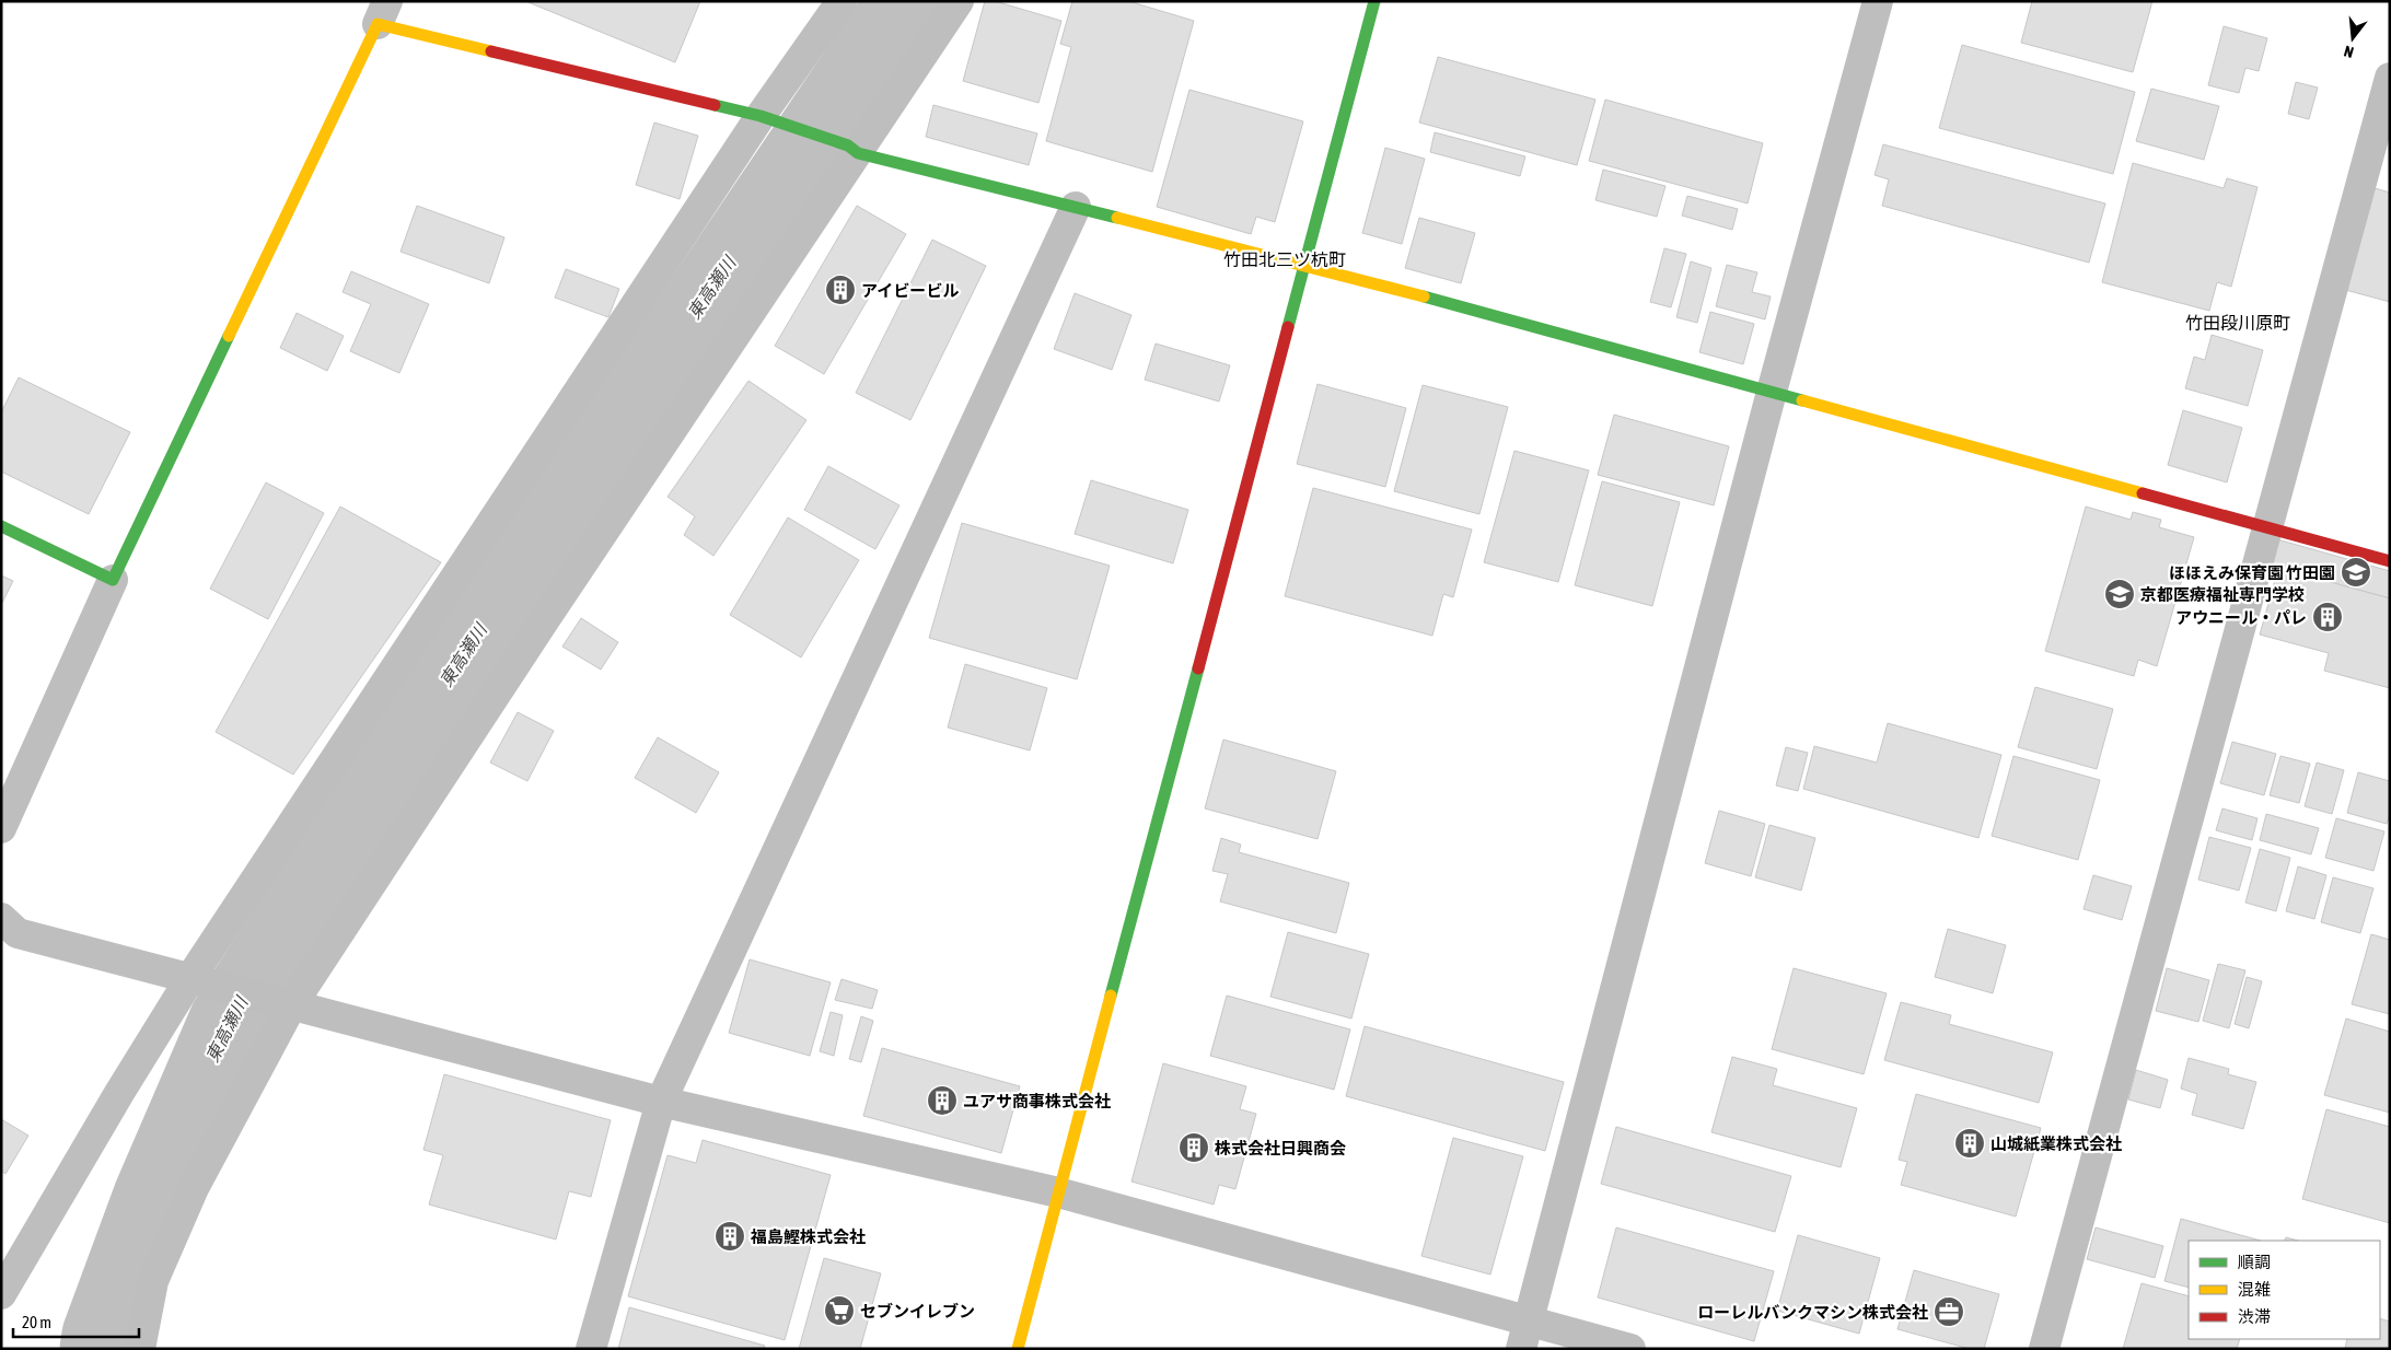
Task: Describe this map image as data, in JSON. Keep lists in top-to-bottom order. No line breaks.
{"districts":["竹田北三ツ杭町","竹田段川原町"],"water":["東高瀬川"],"places":{"building":["アイビービル","アウニール・パレ","ユアサ商事株式会社","山城紙業株式会社","株式会社日興商会","福島鰹株式会社"],"school or university":["ほほえみ保育園 竹田園","京都医療福祉専門学校"],"supermarket":["セブンイレブン"],"office":["ローレルバンクマシン株式会社"]},"legend":["順調","混雑","渋滞"],"scale_bar":"20 m","north":"bottom"}
